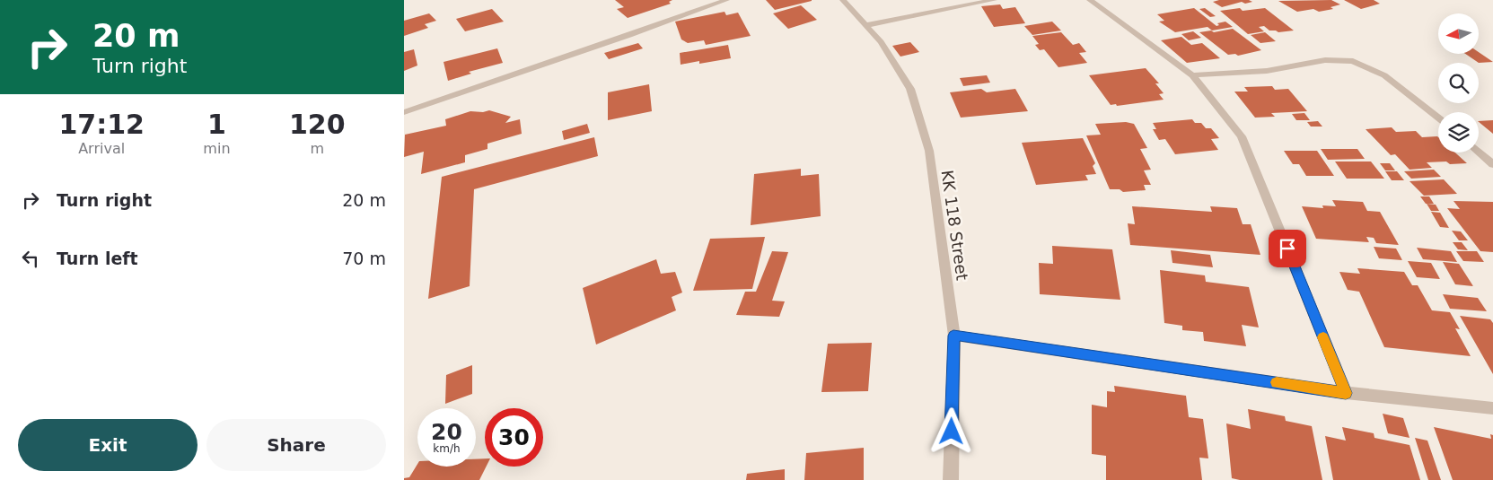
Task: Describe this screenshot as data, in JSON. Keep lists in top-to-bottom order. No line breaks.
{"streets":{"street":["KK 118 Street"]},"north":"left","page":{"turn":["20 m","Turn right"],"eta":["17:12","Arrival","1","min","120","m"],"list":[{"name":"Turn right","value":"20 m"},{"name":"Turn left","value":"70 m"}],"speed":"20 km/h","limit":"30","buttons":["Exit","Share"]}}
